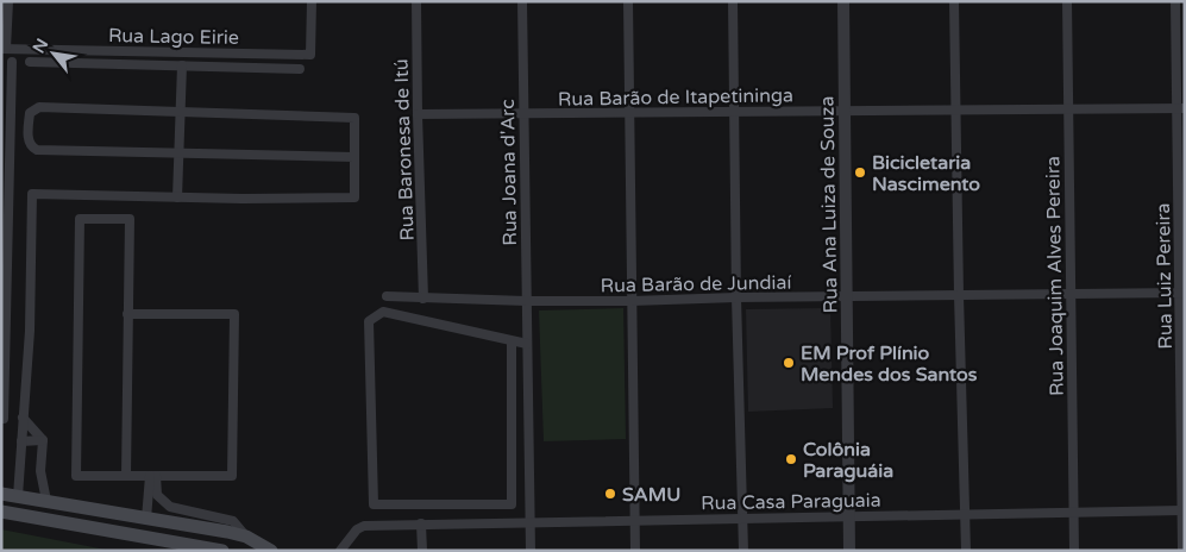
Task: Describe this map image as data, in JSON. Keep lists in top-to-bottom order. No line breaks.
{"streets":{"street":["Rua Lago Eirie","Rua Barão de Itapetininga","Rua Baronesa de Itú","Rua Joana d'Arc","Rua Ana Luiza de Souza","Rua Joaquim Alves Pereira","Rua Luiz Pereira","Rua Barão de Jundiaí","Rua Casa Paraguaia"]},"crossings":[["Rua Barão de Itapetininga","Rua Baronesa de Itú"],["Rua Barão de Itapetininga","Rua Joana d'Arc"],["Rua Barão de Itapetininga","Rua Ana Luiza de Souza"],["Rua Barão de Itapetininga","Rua Joaquim Alves Pereira"],["Rua Barão de Itapetininga","Rua Luiz Pereira"],["Rua Baronesa de Itú","Rua Barão de Jundiaí"],["Rua Joana d'Arc","Rua Barão de Jundiaí"],["Rua Joana d'Arc","Rua Casa Paraguaia"],["Rua Ana Luiza de Souza","Rua Barão de Jundiaí"],["Rua Ana Luiza de Souza","Rua Casa Paraguaia"],["Rua Joaquim Alves Pereira","Rua Barão de Jundiaí"],["Rua Joaquim Alves Pereira","Rua Casa Paraguaia"],["Rua Luiz Pereira","Rua Barão de Jundiaí"],["Rua Luiz Pereira","Rua Casa Paraguaia"]],"places":["Bicicletaria Nascimento","EM Prof Plínio Mendes dos Santos","Colônia Paraguáia","SAMU"],"north":"top left"}
